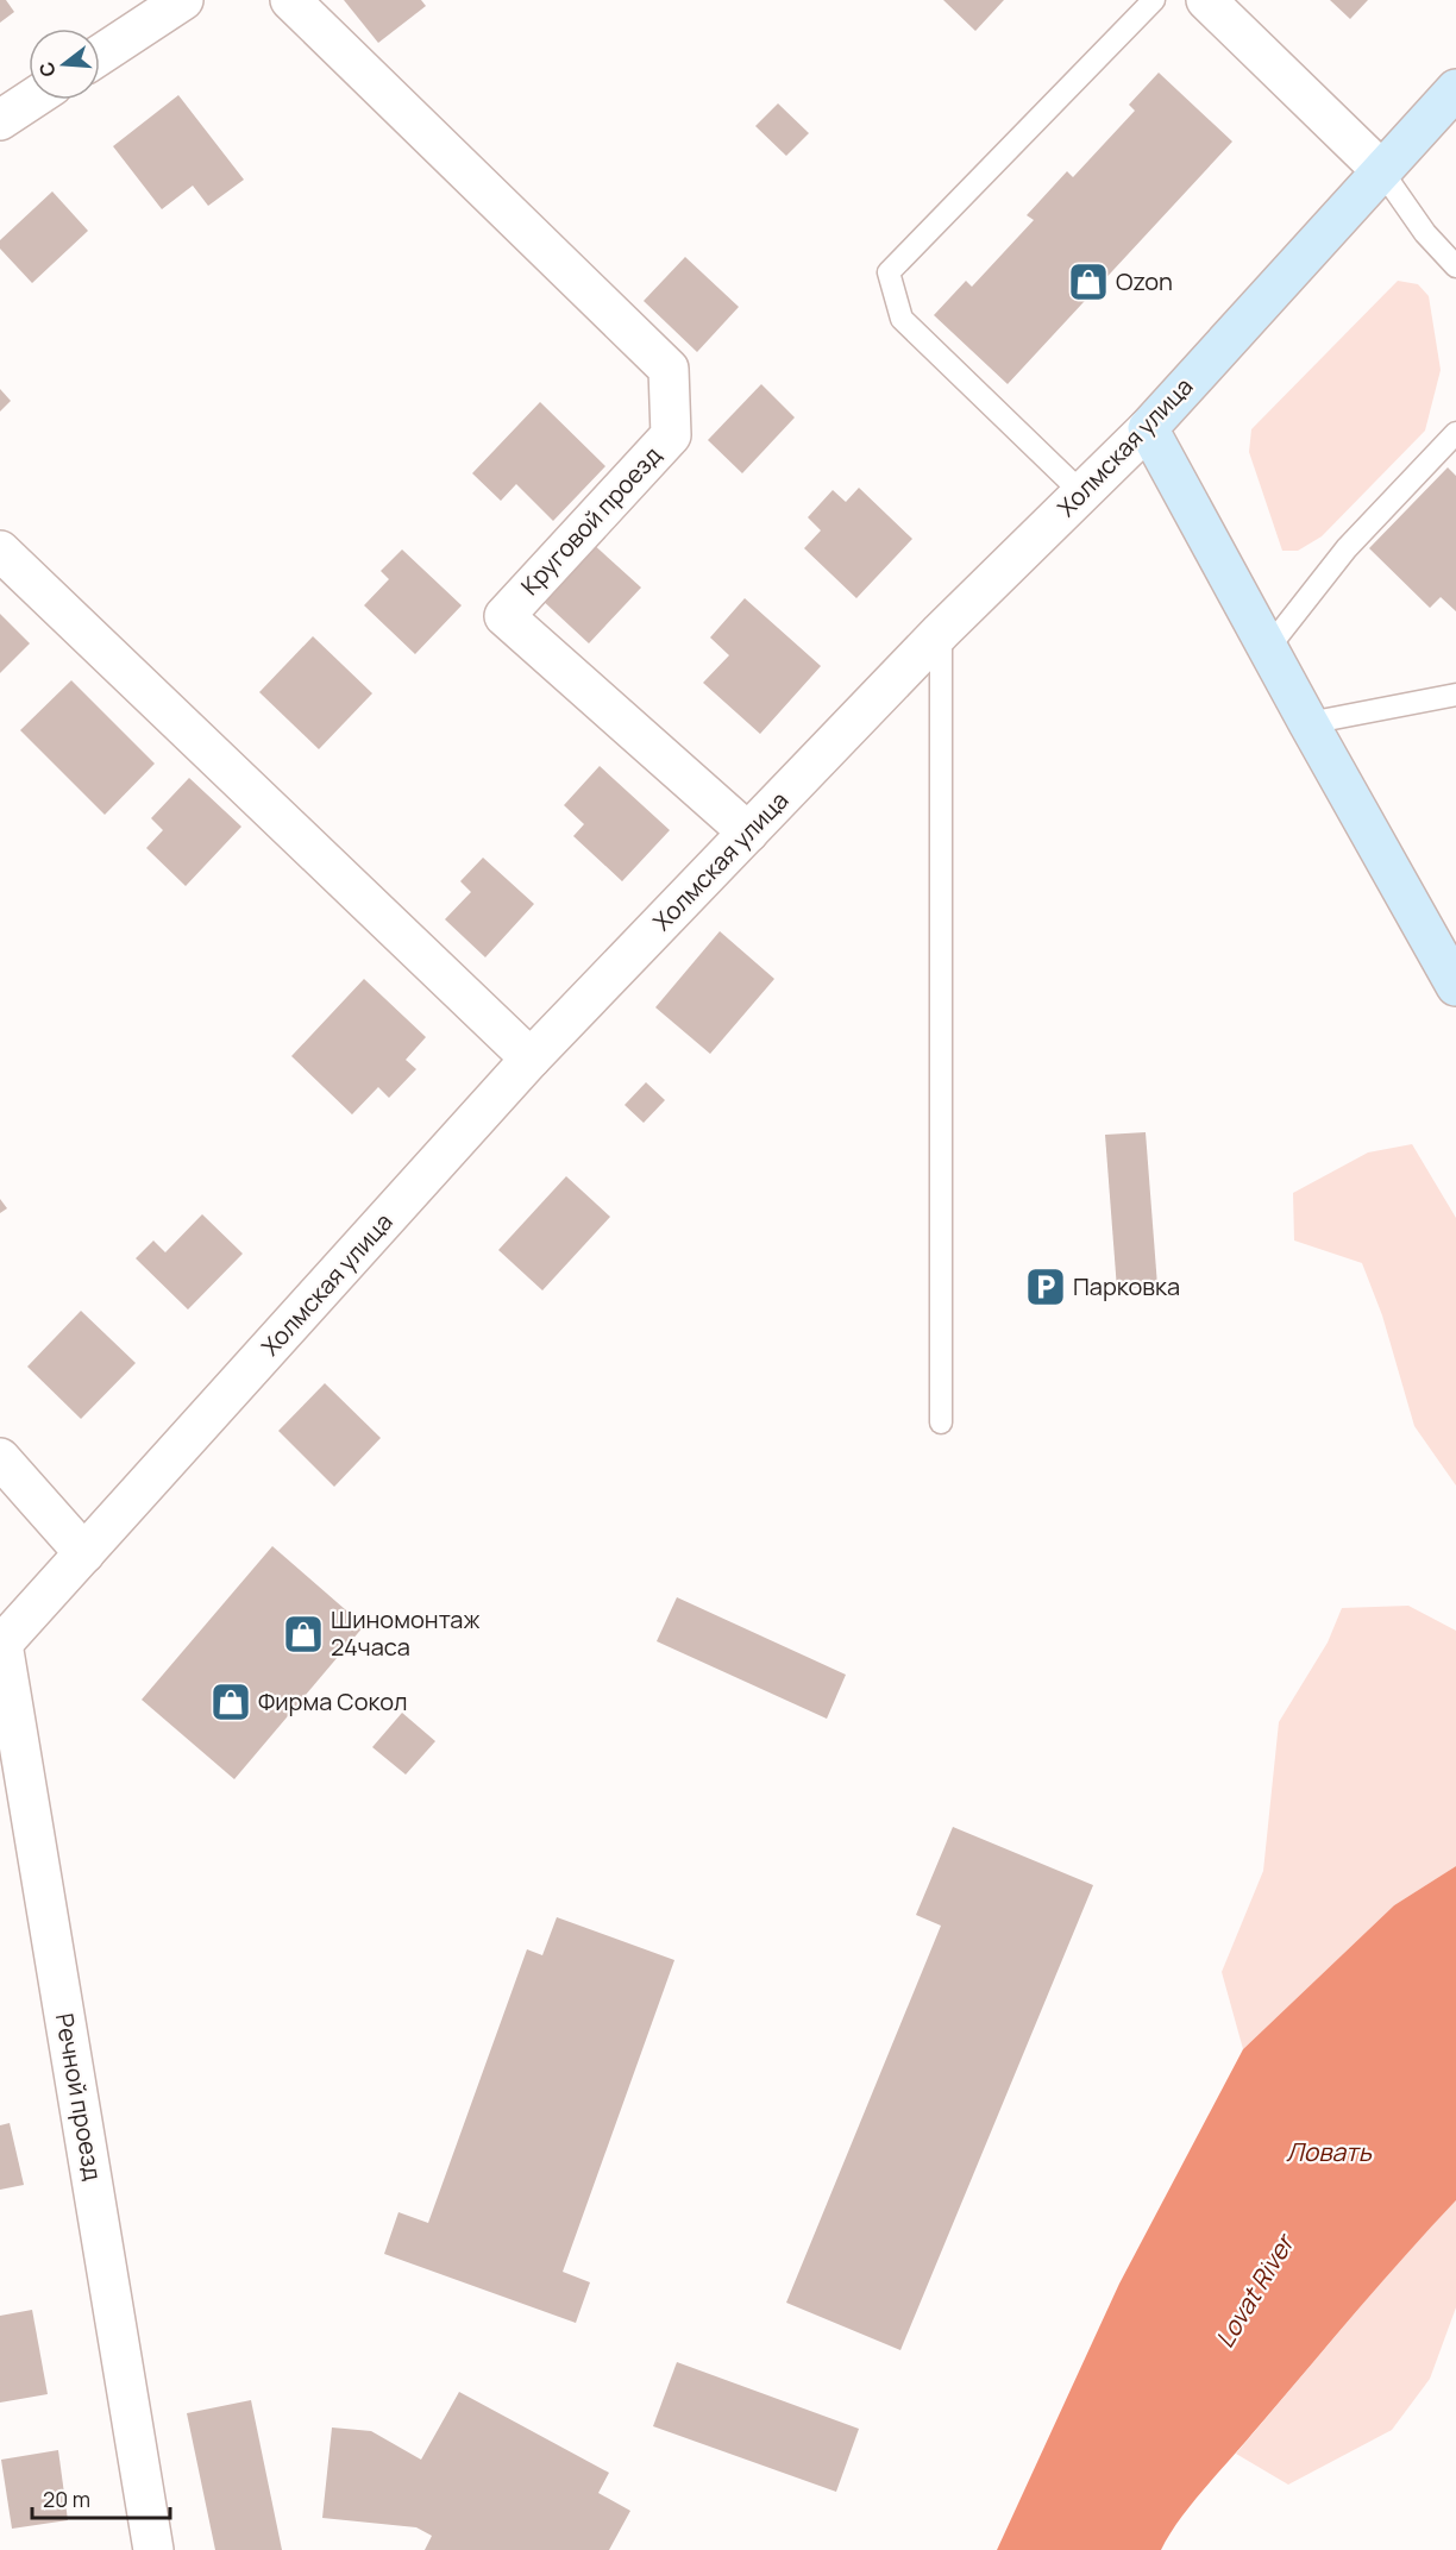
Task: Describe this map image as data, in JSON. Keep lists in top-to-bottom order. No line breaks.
{"streets":{"main road":["Холмская улица"],"street":["Круговой проезд","Речной проезд"]},"crossings":[["Холмская улица","Круговой проезд"],["Холмская улица","Речной проезд"]],"water":["Ловать","Lovat River"],"places":{"shop":["Ozon","Шиномонтаж 24часа","Фирма Сокол"],"parking":["Парковка"]},"scale_bar":"20 m","north":"left"}
